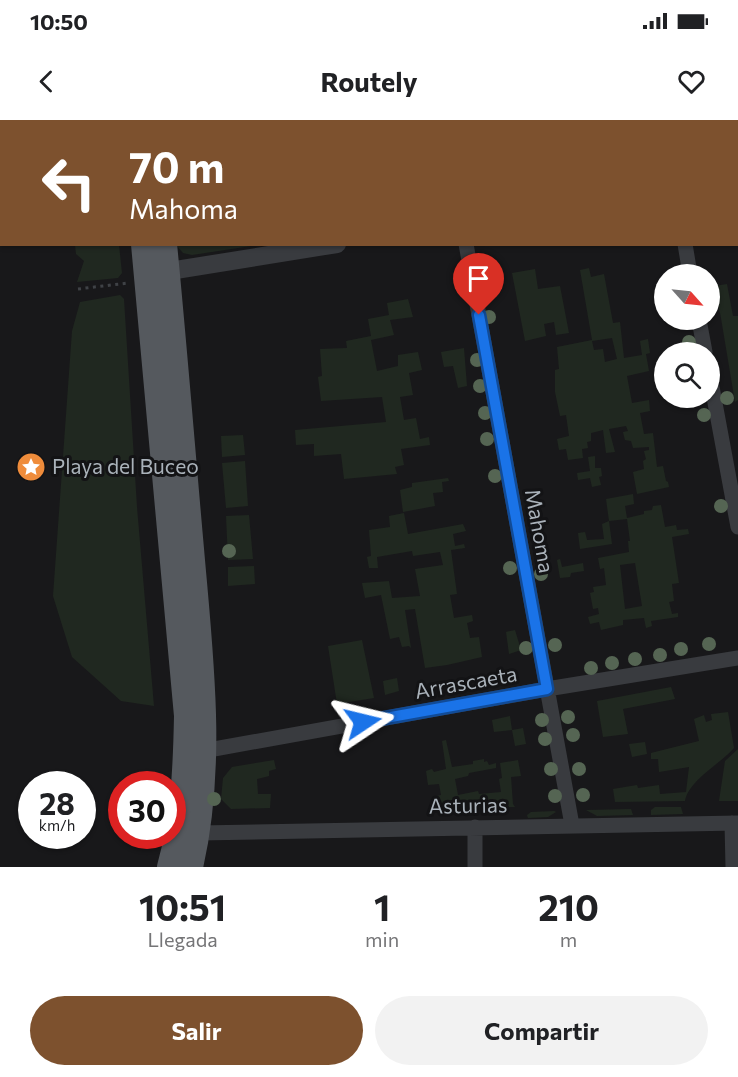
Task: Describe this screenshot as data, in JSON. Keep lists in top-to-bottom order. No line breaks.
{"streets":{"street":["Mahoma","Arrascaeta","Asturias"]},"crossings":[["Mahoma","Arrascaeta"],["Mahoma","Asturias"]],"places":{"place":["Playa del Buceo"]},"north":"bottom right","page":{"status":"10:50","header":"Routely","turn":["70 m","Mahoma"],"speed":"28 km/h","limit":"30","eta":["10:51","Llegada","1","min","210","m"],"buttons":["Salir","Compartir"]}}
